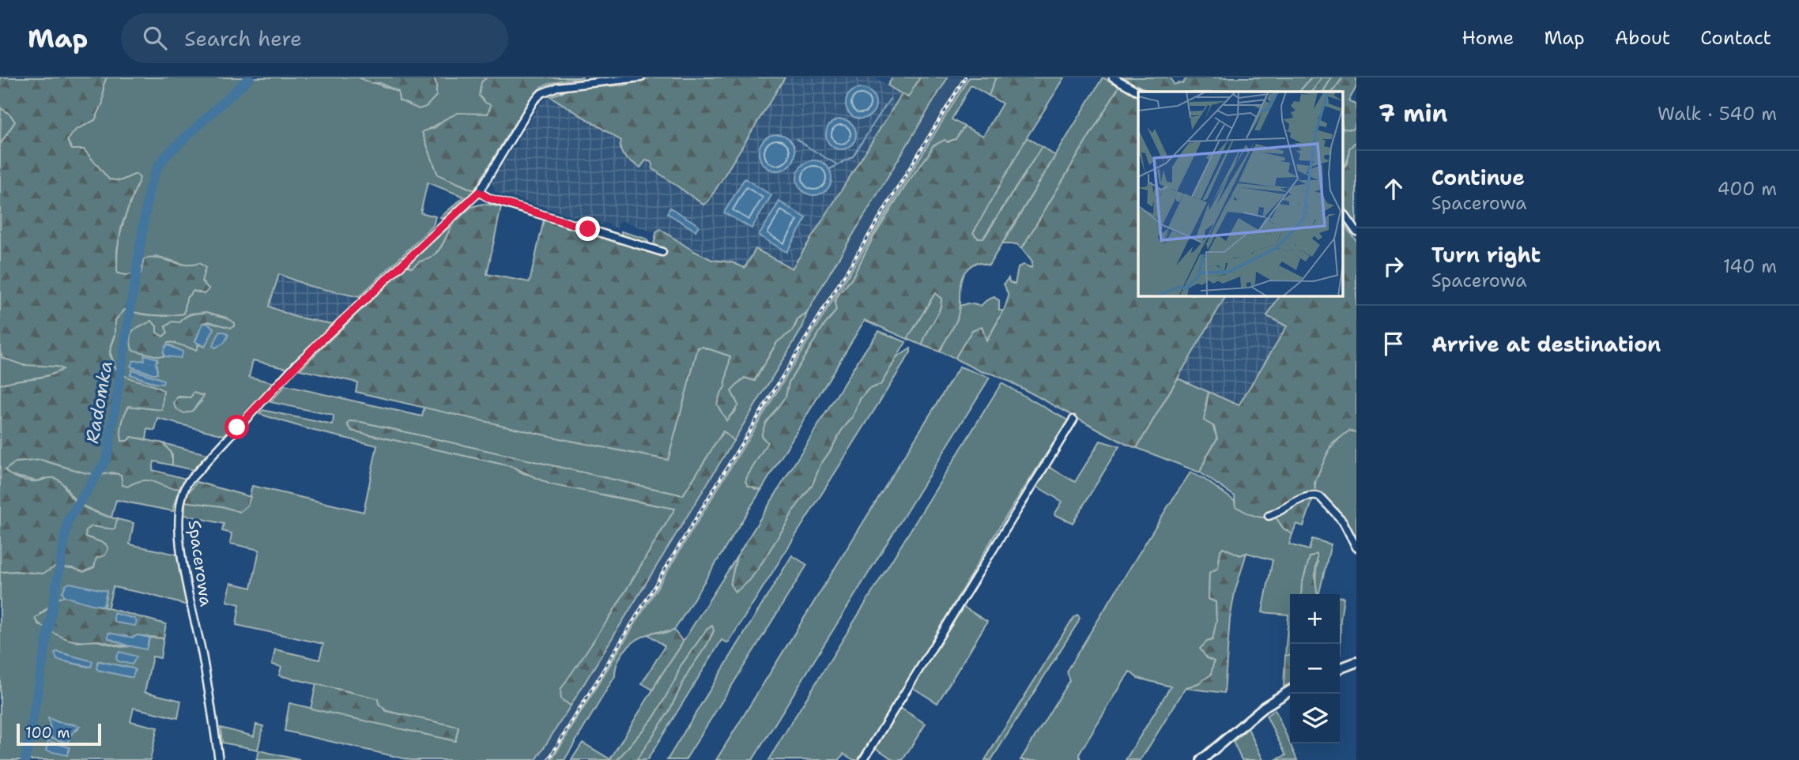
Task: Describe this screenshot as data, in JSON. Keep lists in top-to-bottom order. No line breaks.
{"streets":{"street":["Spacerowa"]},"water":["Radomka"],"scale_bar":"100 m","page":{"header":"Map","search":"Search here","nav":["Home","Map","About","Contact"],"heading":["7 min","Walk · 540 m"],"list":[["Continue","Spacerowa","400 m"],["Turn right","Spacerowa","140 m"],"Arrive at destination"],"map_buttons":["+","−"],"scale":"100 m"}}
